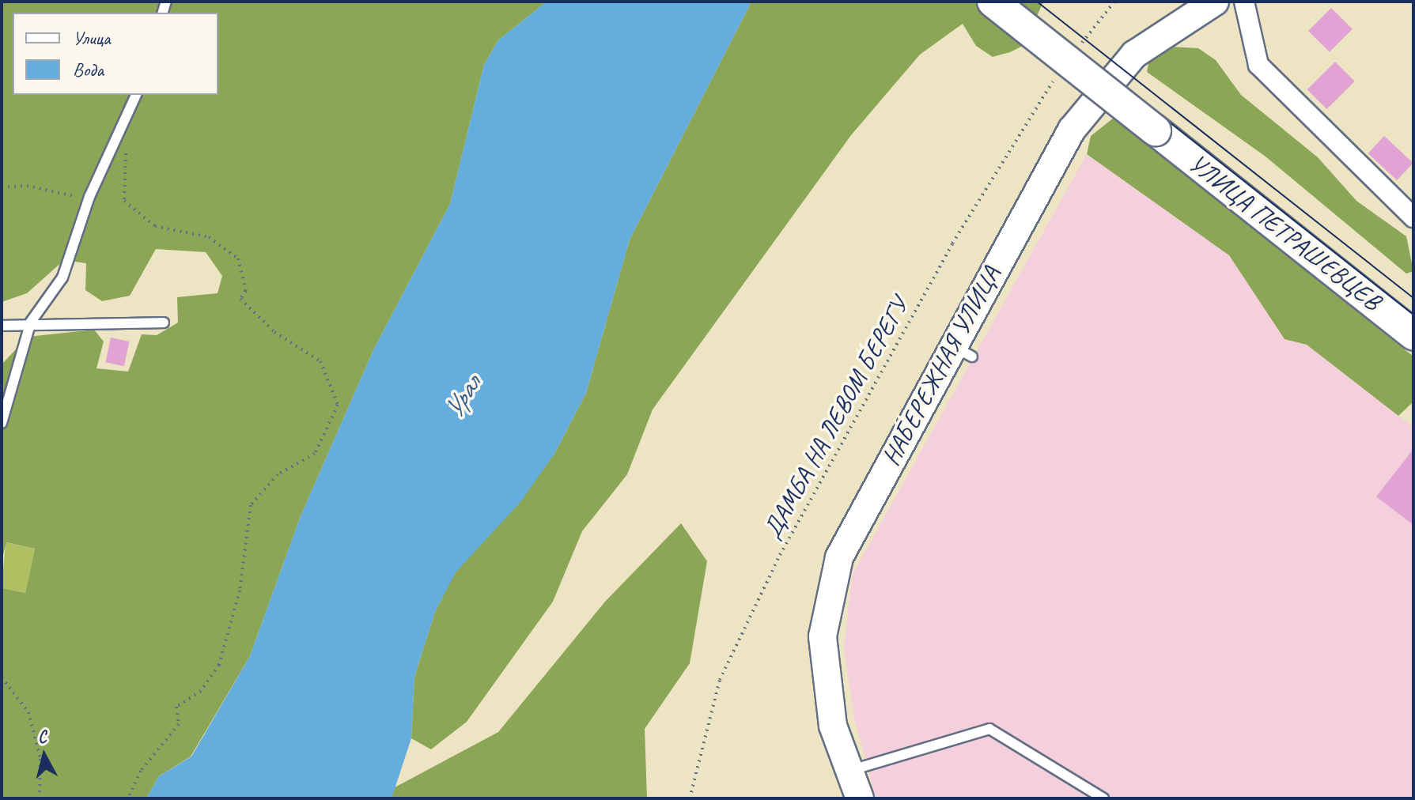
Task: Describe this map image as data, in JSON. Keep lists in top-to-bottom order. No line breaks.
{"streets":{"main road":["УЛИЦА ПЕТРАШЕВЦЕВ","НАБЕРЕЖНАЯ УЛИЦА"],"path":["ДАМБА НА ЛЕВОМ БЕРЕГУ"]},"water":["Урал"],"legend":["Улица","Вода"],"north":"top"}
